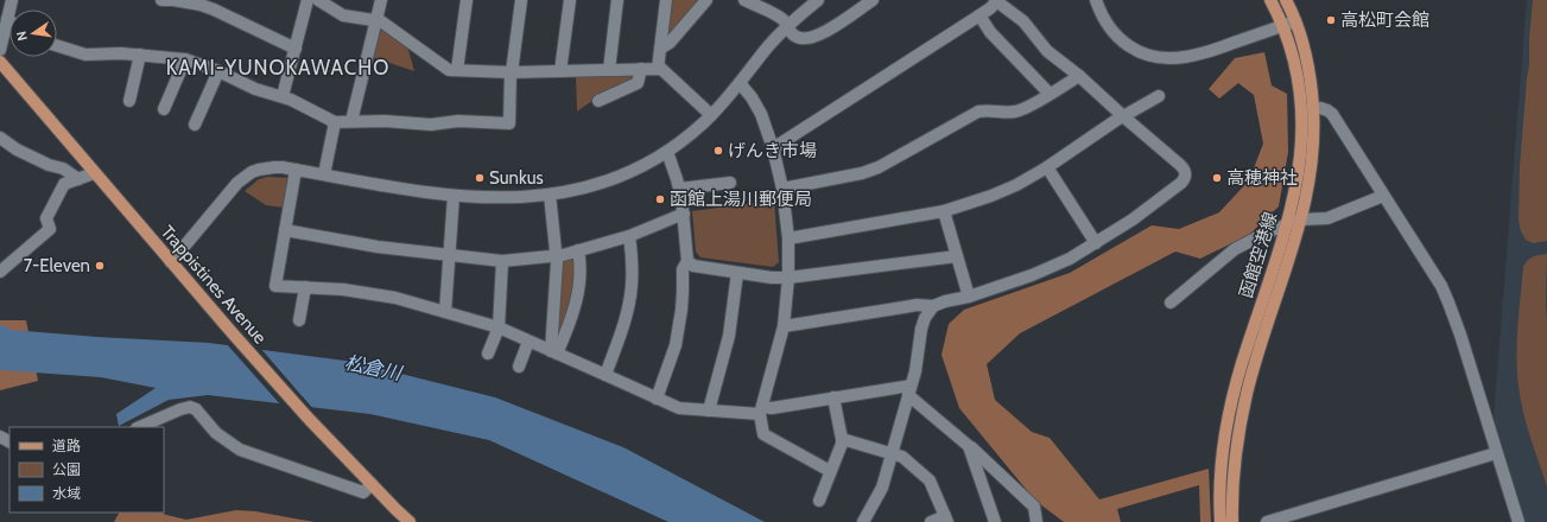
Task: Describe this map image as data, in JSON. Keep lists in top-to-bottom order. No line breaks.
{"streets":{"main road":["函館空港線","Trappistines Avenue"]},"districts":["KAMI-YUNOKAWACHO"],"water":["松倉川"],"places":["高松町会館","げんき市場","Sunkus","高穂神社","函館上湯川郵便局","7-Eleven"],"legend":["道路","公園","水域"],"north":"left"}
